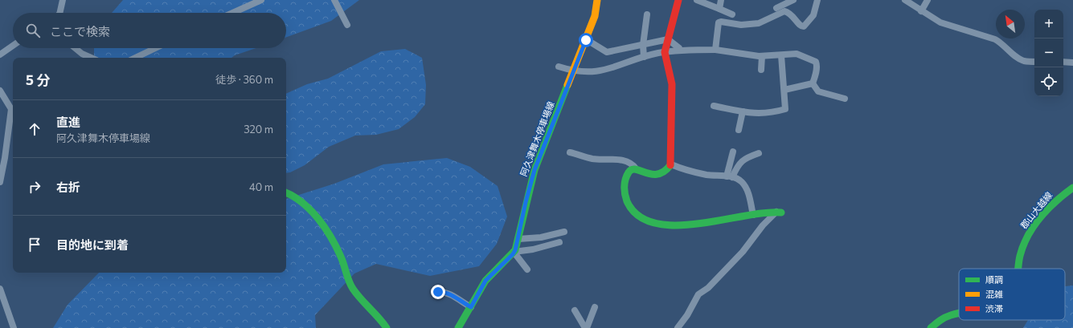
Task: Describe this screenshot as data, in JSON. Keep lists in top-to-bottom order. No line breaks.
{"streets":{"street":["阿久津舞木停車場線","郡山大越線"]},"legend":["順調","混雑","渋滞"],"north":"top left","page":{"map_buttons":["+","−"],"search":"ここで検索","heading":["5 分","徒歩 · 360 m"],"list":[["直進","阿久津舞木停車場線","320 m"],["右折","40 m"],"目的地に到着"]}}
